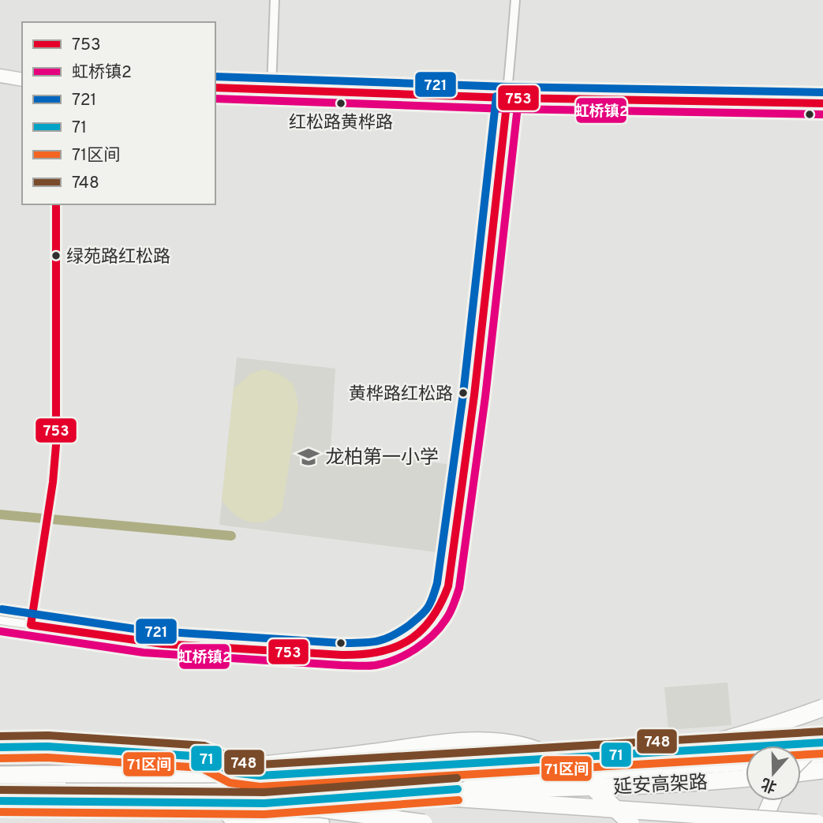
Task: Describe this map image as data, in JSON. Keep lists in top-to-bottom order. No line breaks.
{"streets":{"highway":["延安高架路"]},"places":{"other":["红松路黄桦路","绿苑路红松路","黄桦路红松路"],"school or university":["龙柏第一小学"]},"lines":["transit line 721","transit line 753","transit line 虹桥镇2","transit line 748","transit line 71","transit line 71区间"],"legend":["753","虹桥镇2","721","71","71区间","748"],"north":"bottom"}
